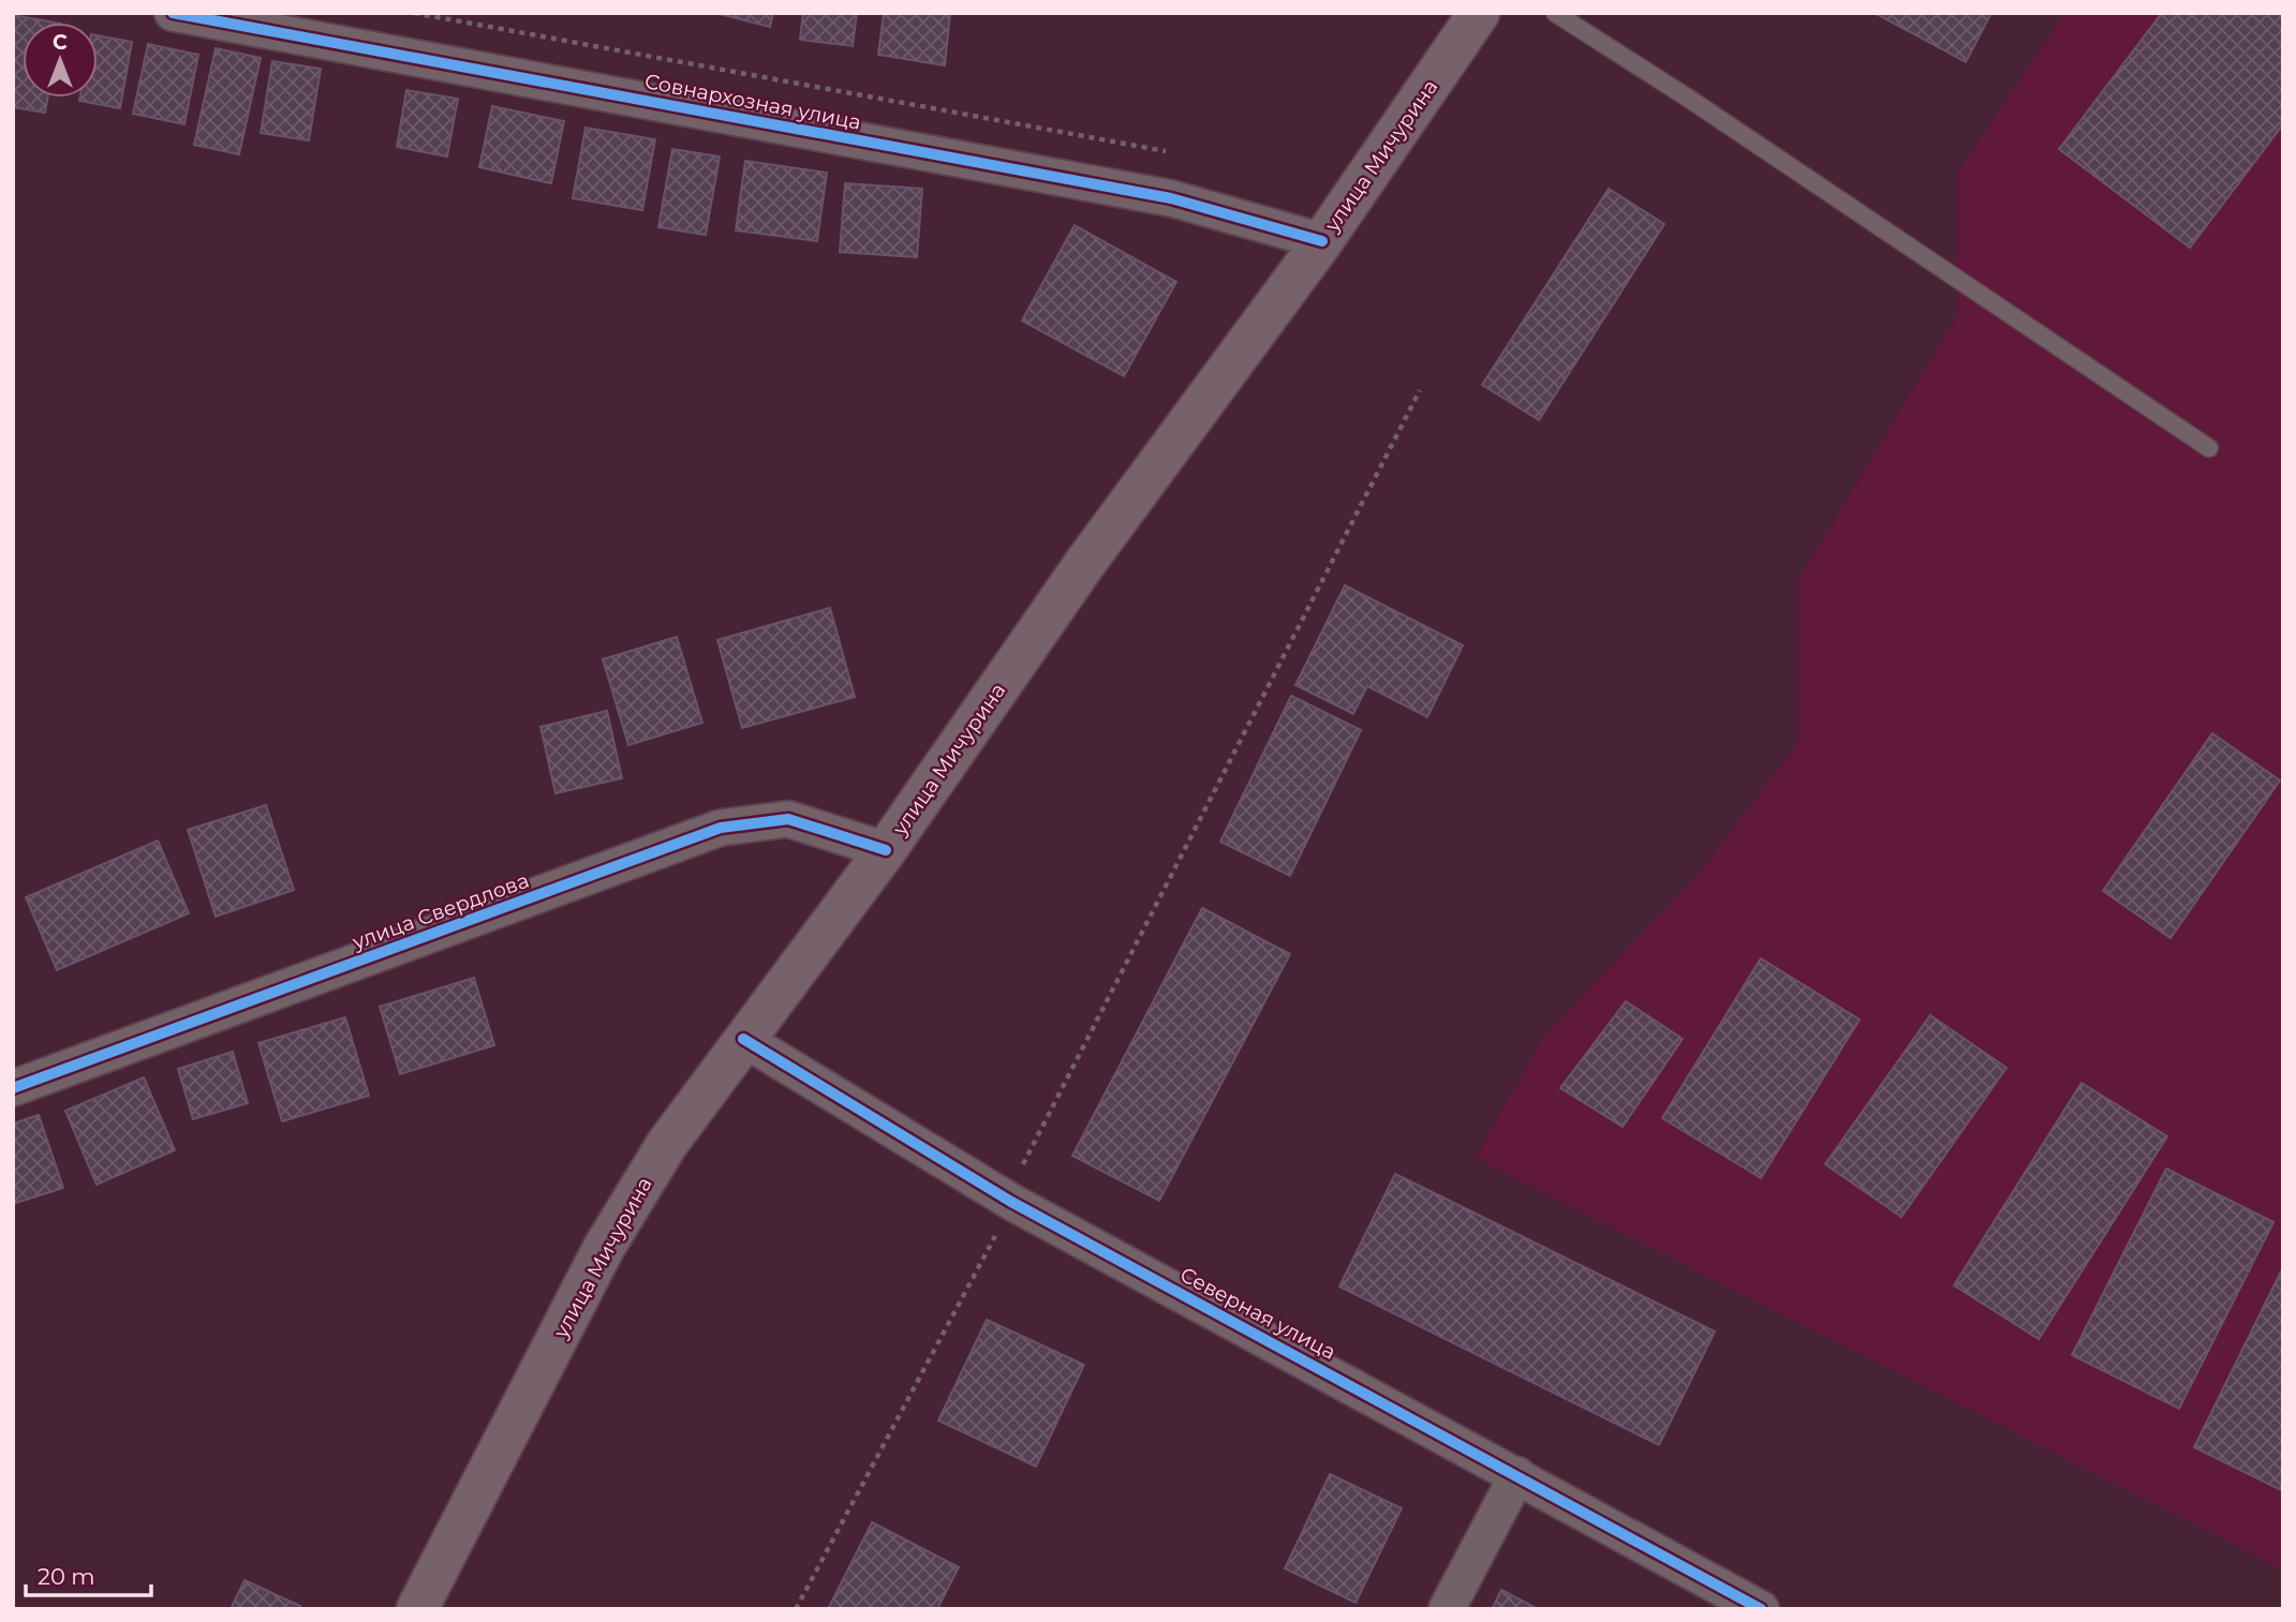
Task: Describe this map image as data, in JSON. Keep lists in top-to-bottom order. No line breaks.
{"streets":{"main road":["улица Мичурина"],"street":["Совнархозная улица","улица Свердлова","Северная улица"]},"crossings":[["Совнархозная улица","улица Мичурина"],["улица Мичурина","улица Свердлова"],["улица Мичурина","Северная улица"]],"scale_bar":"20 m","north":"top"}
